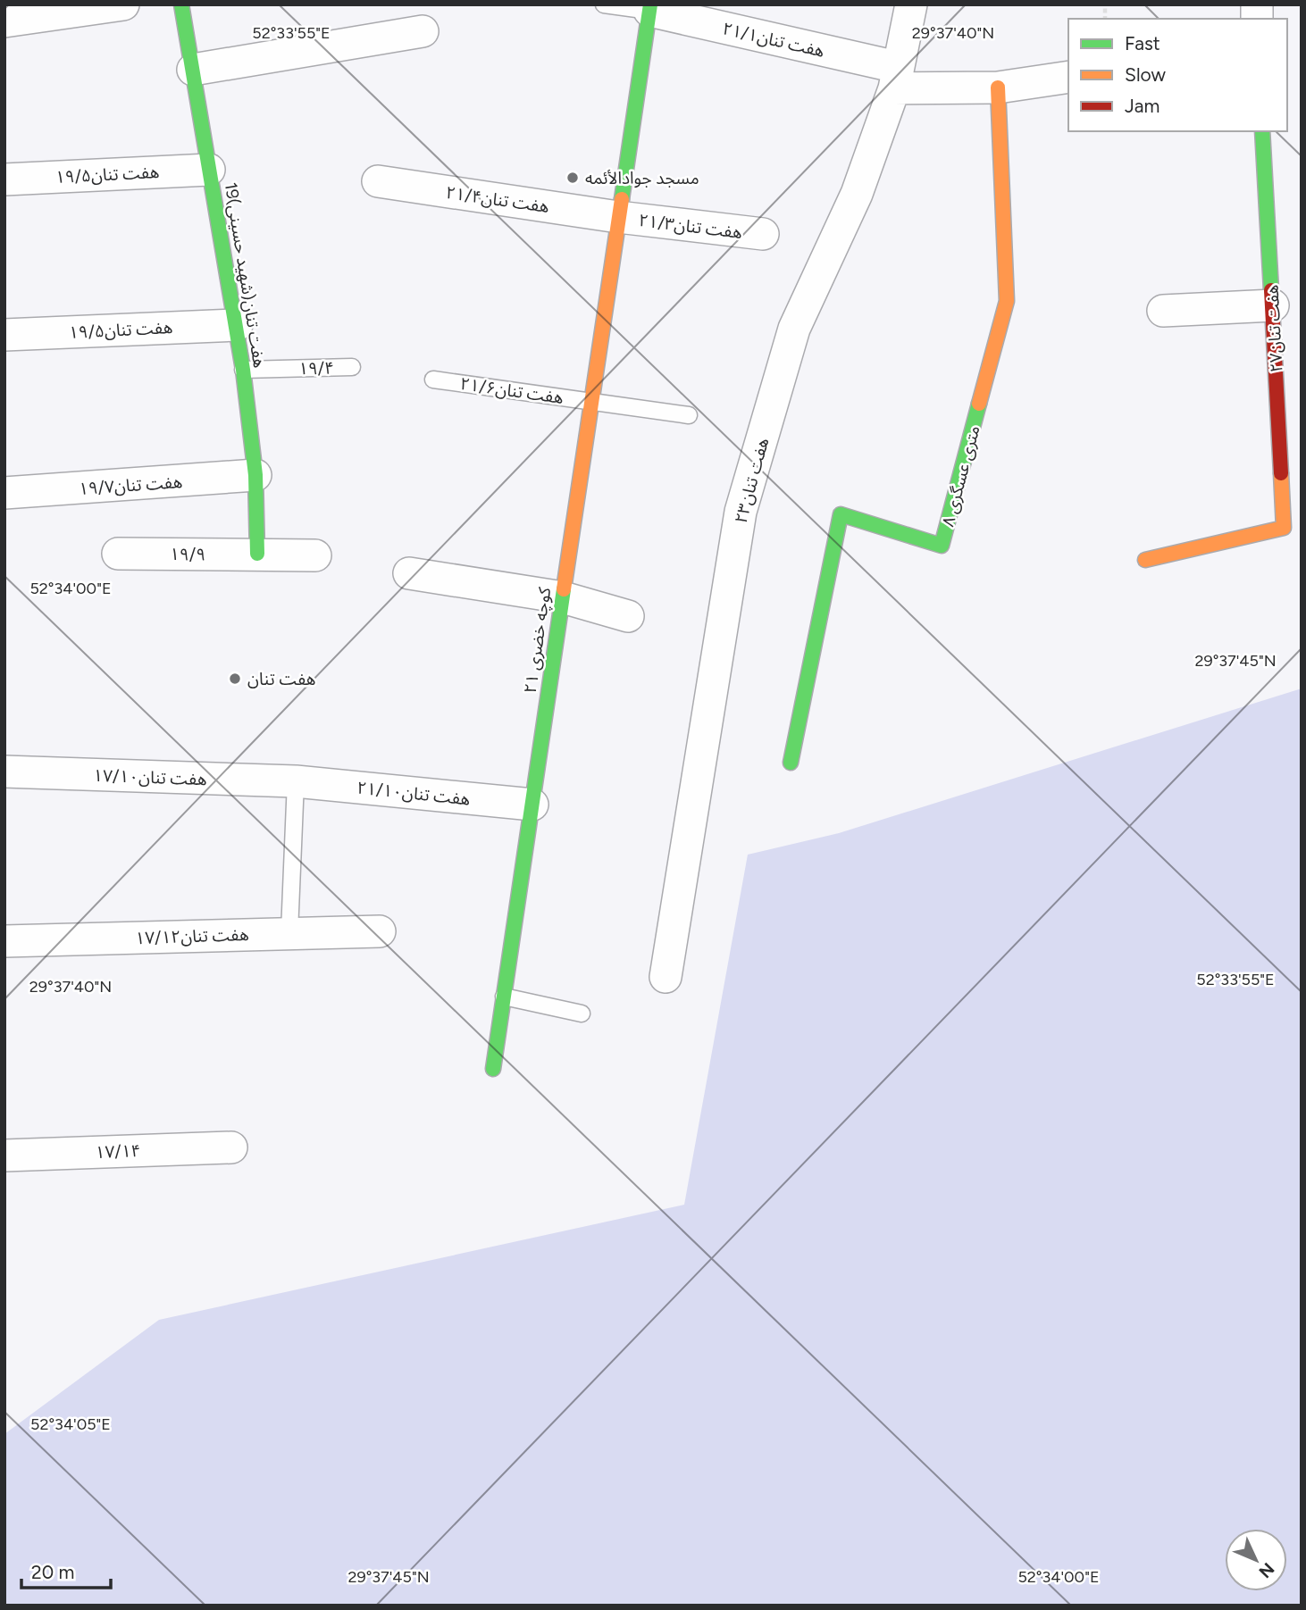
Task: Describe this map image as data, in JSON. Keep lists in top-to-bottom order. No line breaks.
{"streets":{"street":["۲۱/۱هفت تنان","هفت تنان۱۹/۵","۲۱/۴هفت تنان","۲۱/۳هفت تنان","19هفت تنان(شهید حسینی)","هفت تنان۲۷","۱۹/۵هفت تنان","۸ متری عسگری","هفت تنان۲۳","۱۹/۷هفت تنان","۱۹/۹","کوچه خضری ۲۱","۱۷/۱۰هفت تنان","۲۱/۱۰هفت تنان","۱۷/۱۲هفت تنان","۱۷/۱۴"],"lane":["۱۹/۴","۲۱/۶هفت تنان"]},"crossings":[["۲۱/۱هفت تنان","هفت تنان۲۳"],["۲۱/۱هفت تنان","کوچه خضری ۲۱"],["هفت تنان۱۹/۵","19هفت تنان(شهید حسینی)"],["۲۱/۴هفت تنان","۲۱/۳هفت تنان"],["۲۱/۴هفت تنان","کوچه خضری ۲۱"],["۲۱/۳هفت تنان","کوچه خضری ۲۱"],["19هفت تنان(شهید حسینی)","۱۹/۵هفت تنان"],["19هفت تنان(شهید حسینی)","۱۹/۴"],["19هفت تنان(شهید حسینی)","۱۹/۷هفت تنان"],["19هفت تنان(شهید حسینی)","۱۹/۹"],["۲۱/۶هفت تنان","کوچه خضری ۲۱"],["کوچه خضری ۲۱","۲۱/۱۰هفت تنان"],["۱۷/۱۰هفت تنان","۲۱/۱۰هفت تنان"]],"places":["مسجد جوادالأئمه","هفت تنان"],"legend":["Fast","Slow","Jam"],"scale_bar":"20 m","north":"bottom right","coordinates":["52°33'55\"E","29°37'40\"N","52°34'00\"E","29°37'45\"N","52°34'05\"E"]}
